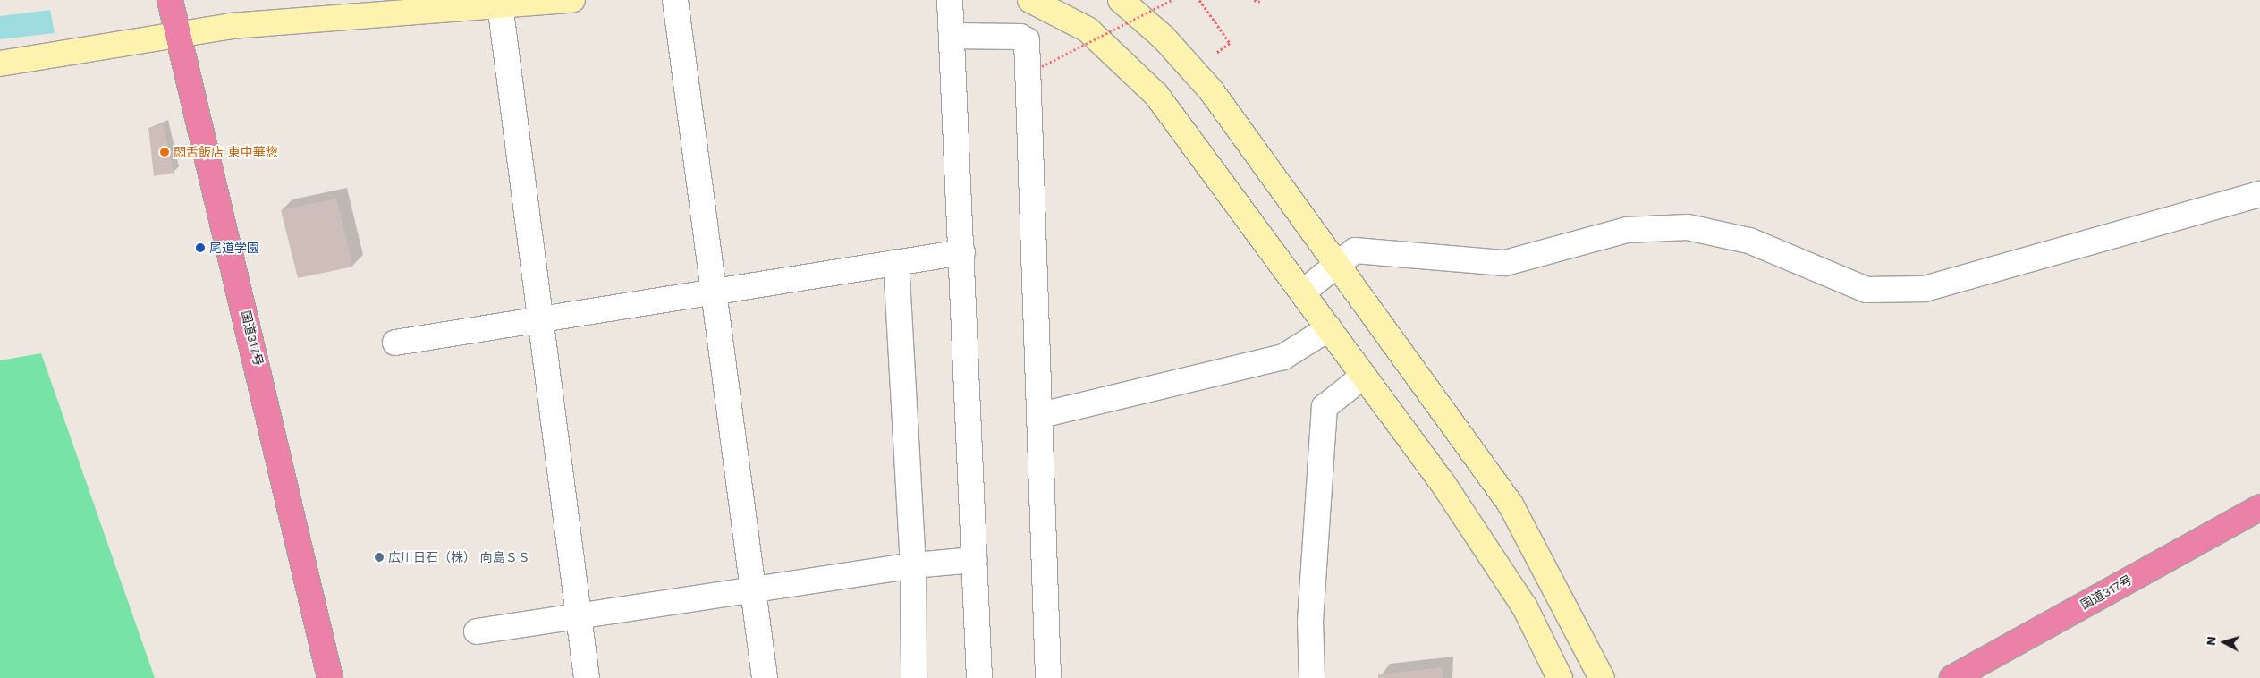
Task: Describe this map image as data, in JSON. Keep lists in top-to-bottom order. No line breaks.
{"streets":{"highway":["国道317号"]},"places":["悶舌飯店 東中華惣","尾道学園","広川日石（株） 向島ＳＳ"],"north":"left"}
